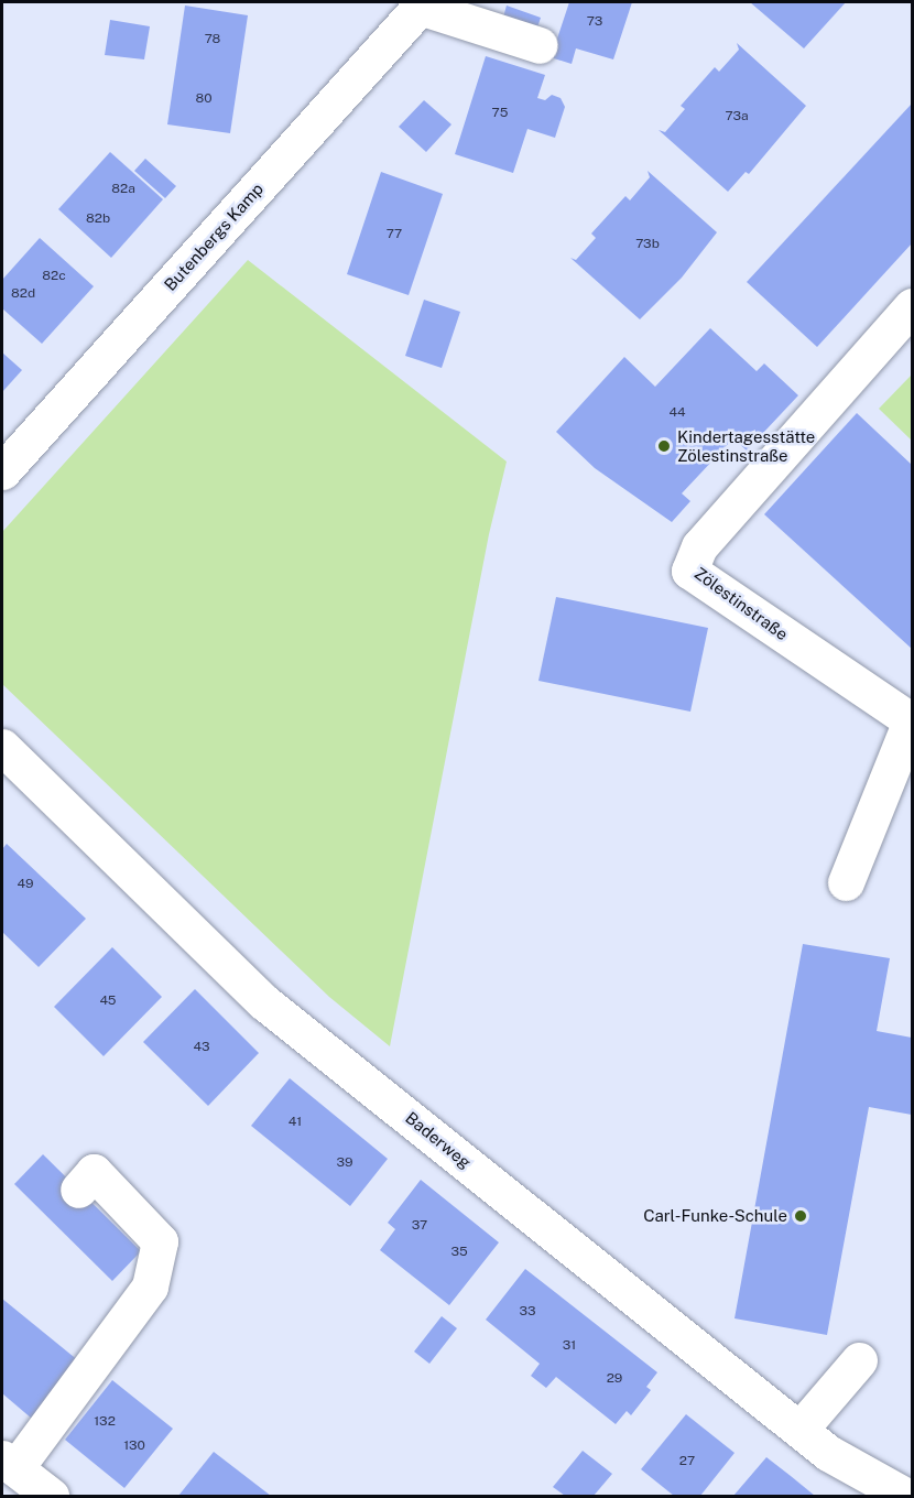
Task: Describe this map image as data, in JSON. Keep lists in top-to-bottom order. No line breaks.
{"streets":{"street":["Butenbergs Kamp","Zölestinstraße","Baderweg"]},"places":["Kindertagesstätte Zölestinstraße","Carl-Funke-Schule"],"house_numbers":["73","78","80","75","73a","82a","82b","77","73b","82c","82d","44","49","45","43","41","39","37","35","33","31","29","132","130","27"]}
